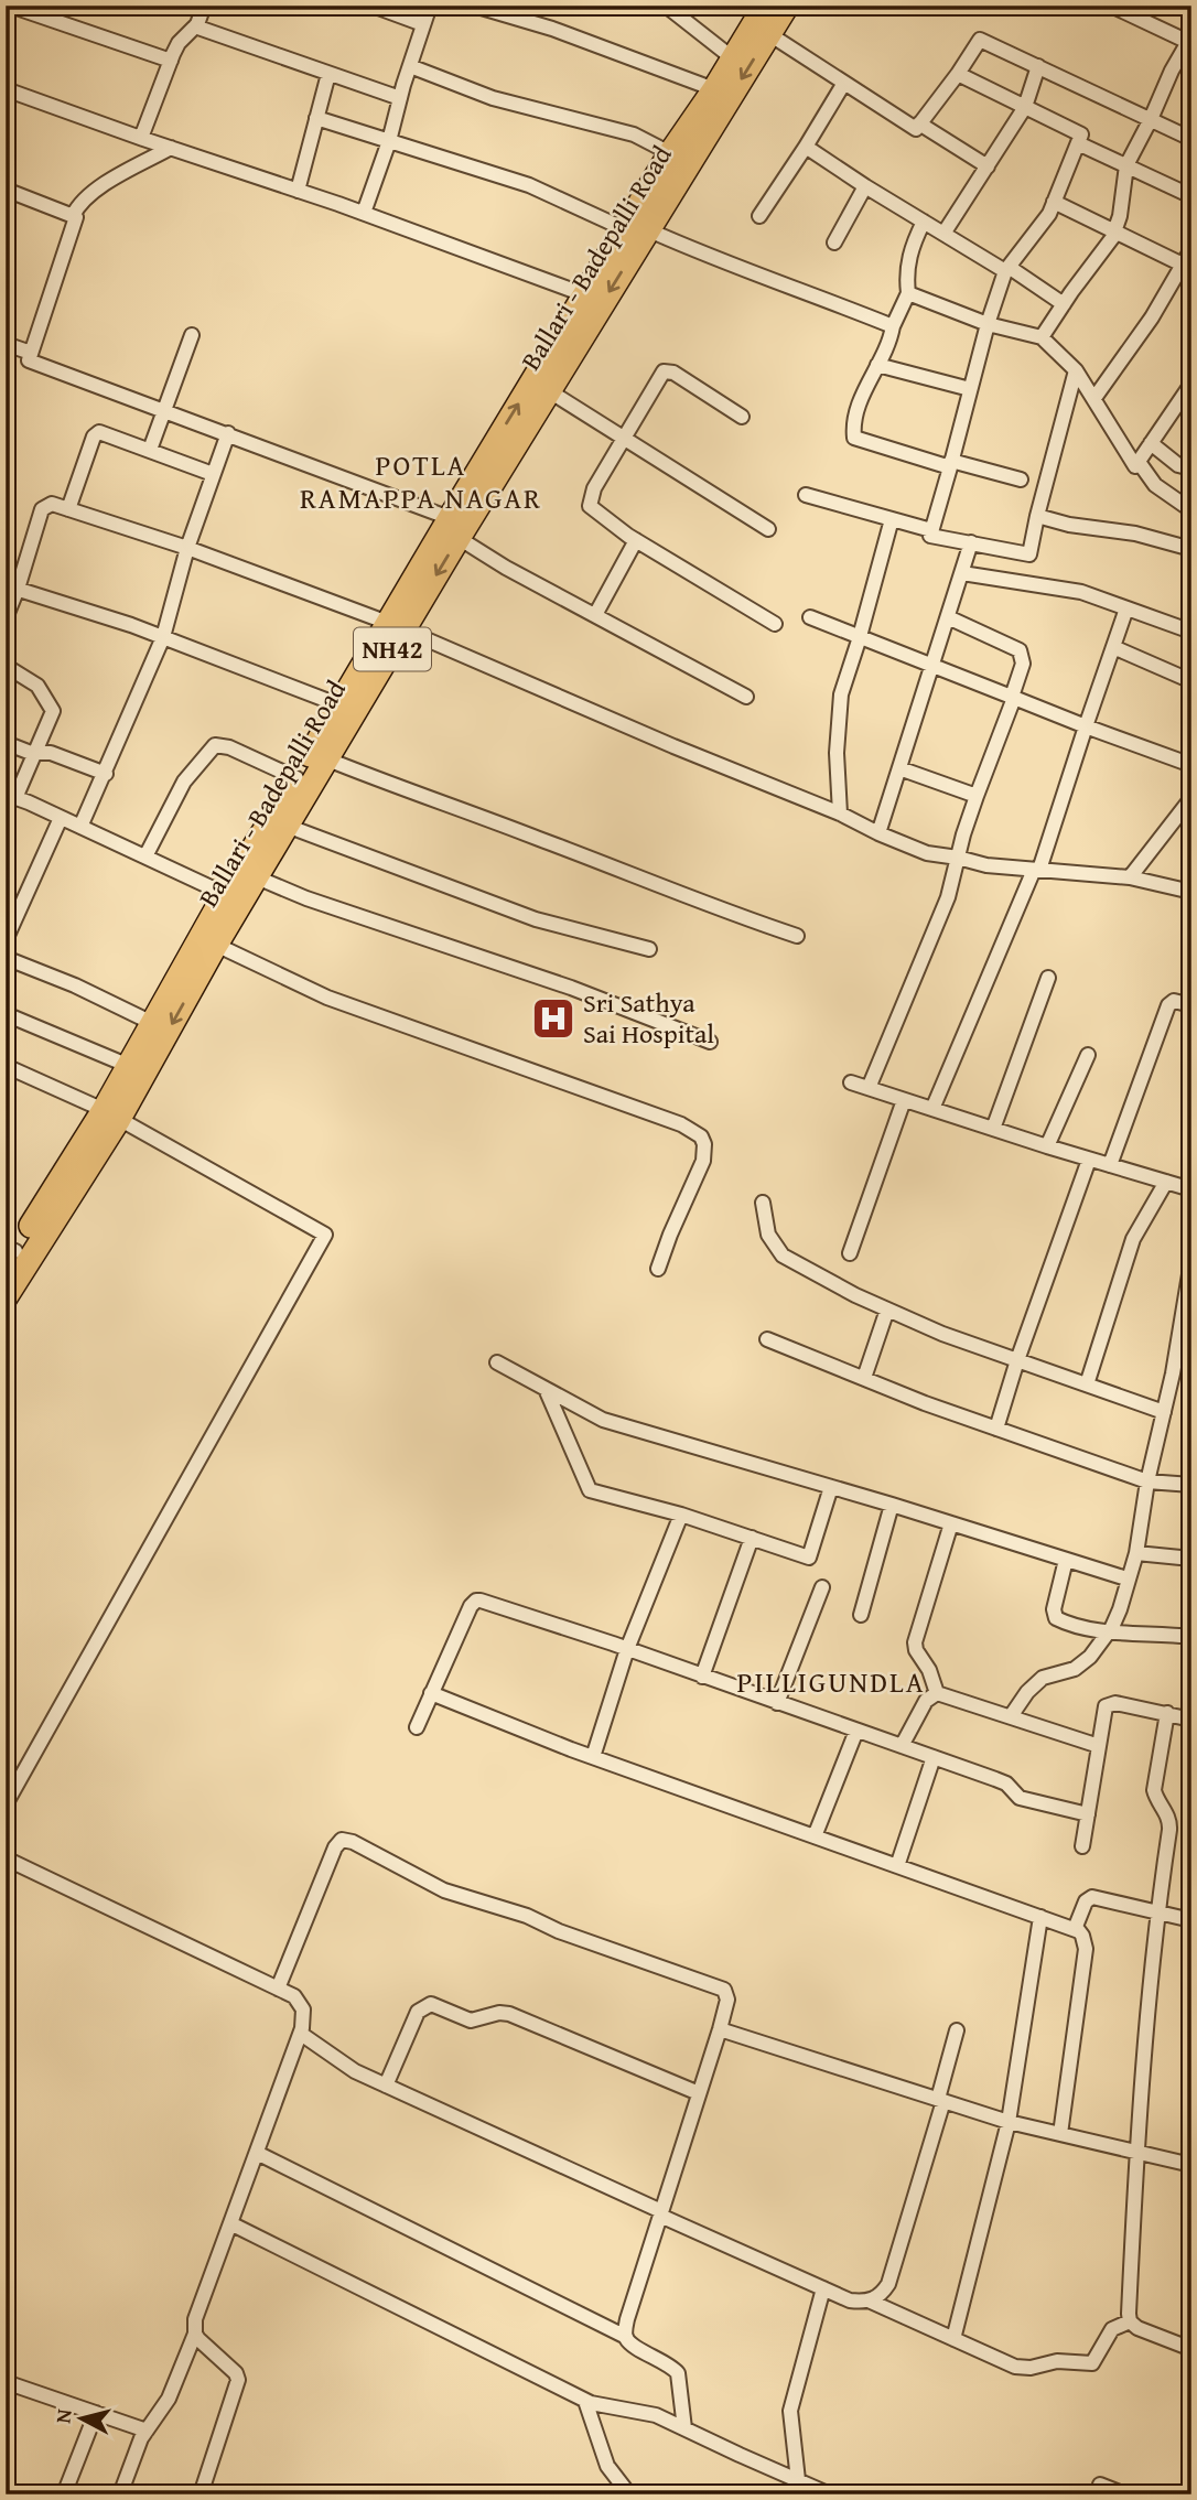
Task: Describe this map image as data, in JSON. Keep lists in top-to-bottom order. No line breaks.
{"streets":{"highway":["Ballari - Badepalli Road","NH42"]},"districts":["POTLA RAMAPPA NAGAR","PILLIGUNDLA"],"places":{"hospital":["Sri Sathya Sai Hospital"]},"north":"left"}
